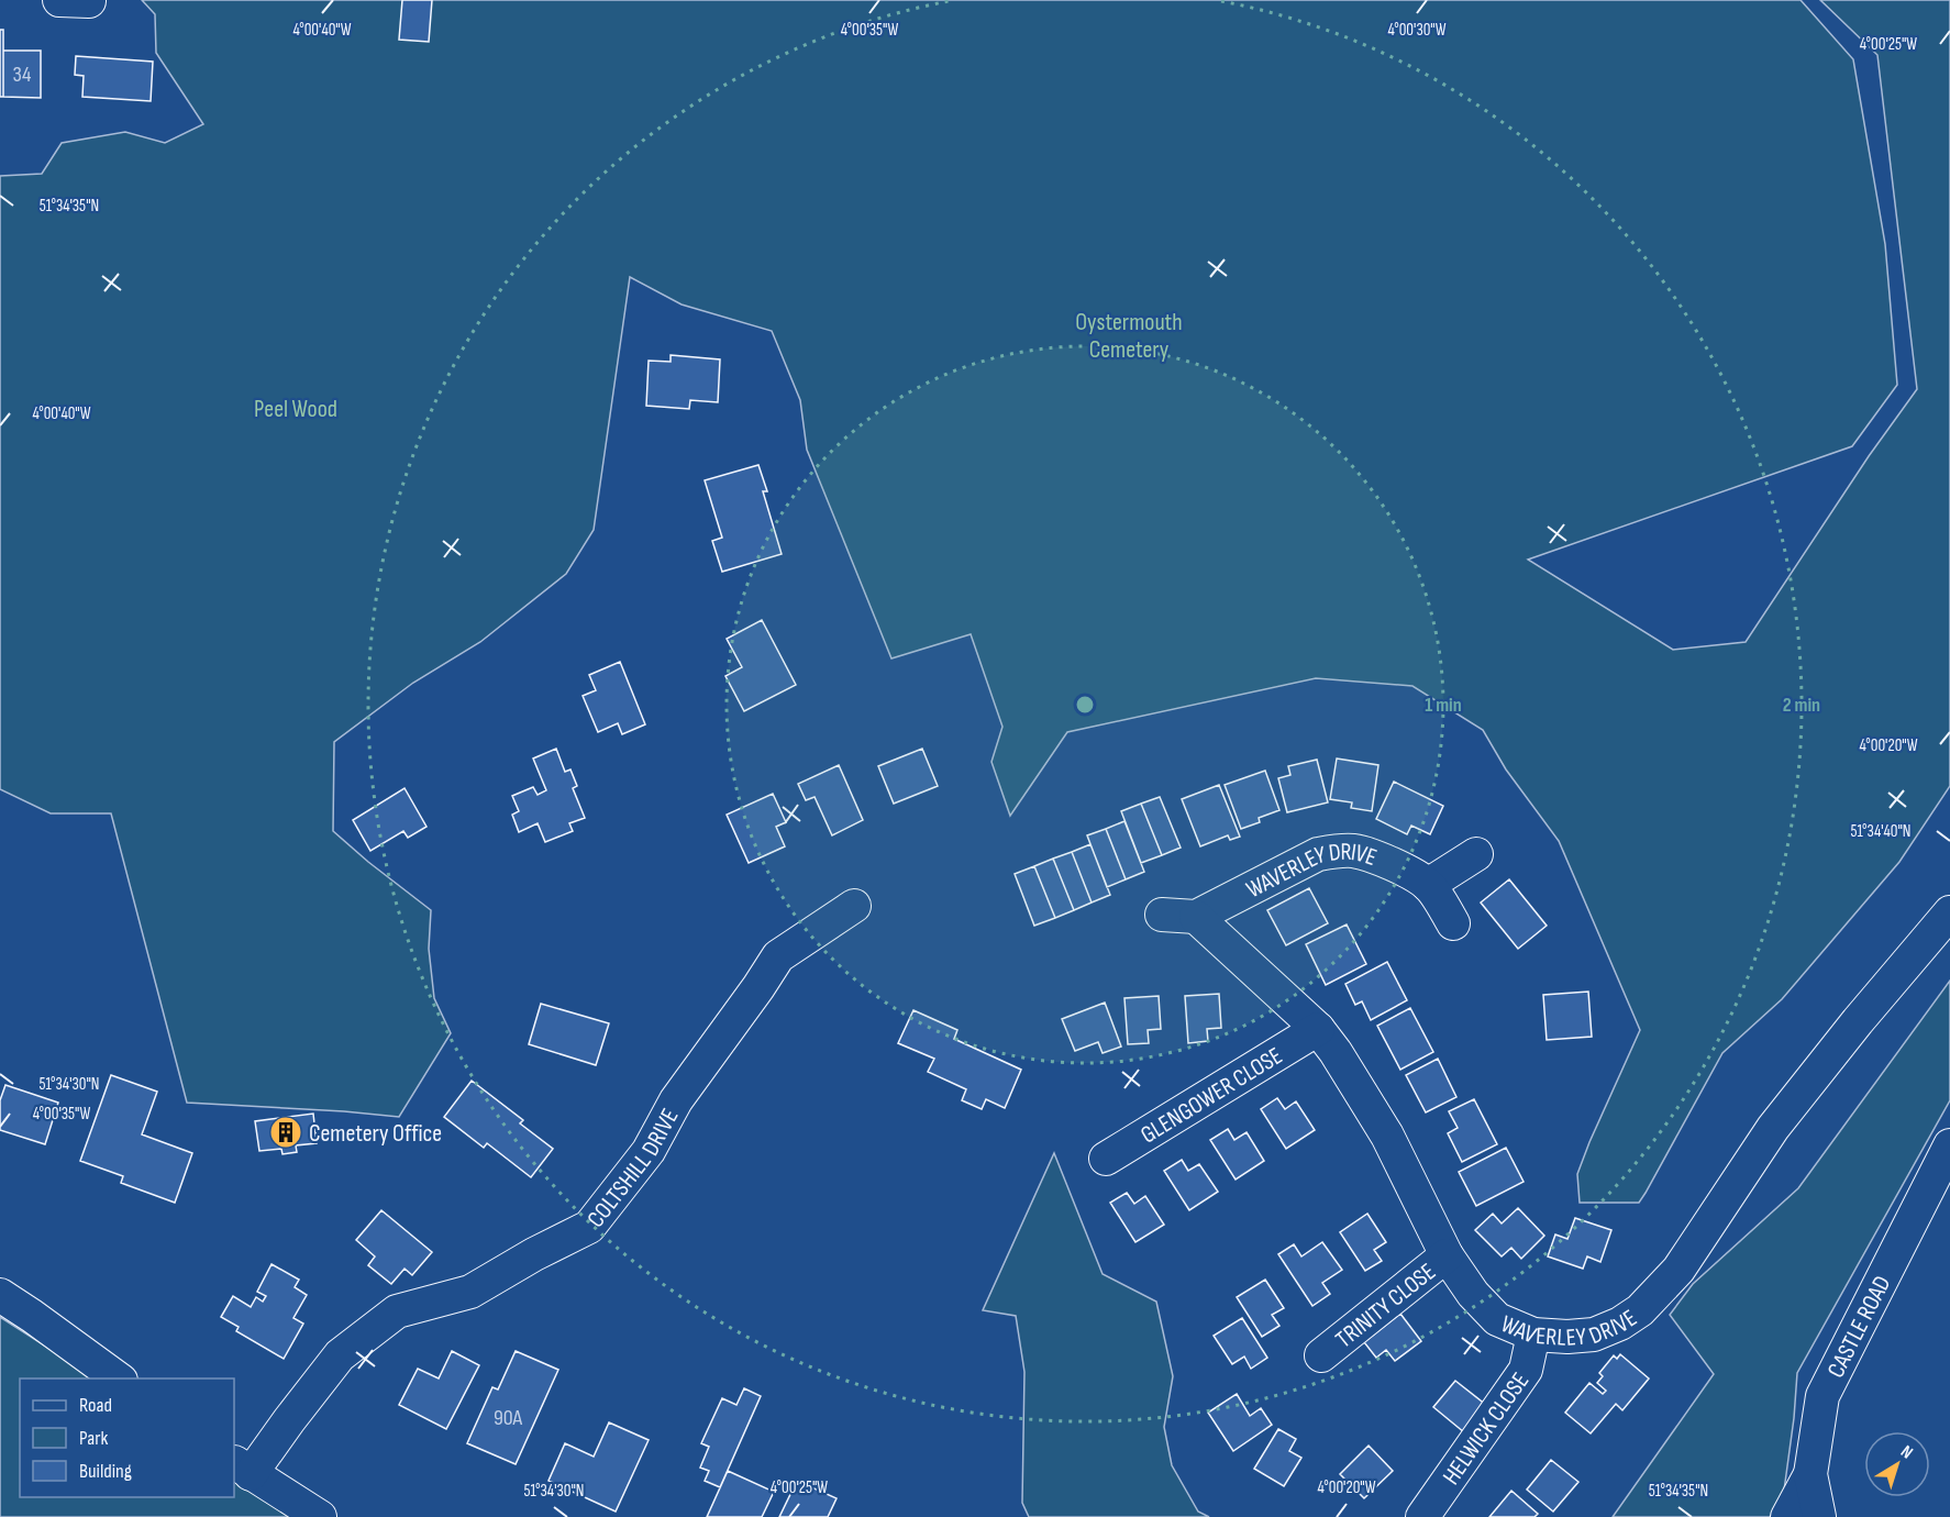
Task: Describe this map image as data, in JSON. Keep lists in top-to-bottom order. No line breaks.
{"streets":{"street":["WAVERLEY DRIVE","GLENGOWER CLOSE","COLTSHILL DRIVE","TRINITY CLOSE","CASTLE ROAD","HELWICK CLOSE"]},"crossings":[["WAVERLEY DRIVE","GLENGOWER CLOSE"],["WAVERLEY DRIVE","TRINITY CLOSE"],["WAVERLEY DRIVE","HELWICK CLOSE"]],"parks":["Oystermouth Cemetery","Peel Wood"],"places":{"building":["Cemetery Office"]},"house_numbers":["34","90A"],"legend":["Road","Park","Building"],"north":"top right","coordinates":["4°00'40\"W","4°00'35\"W","4°00'30\"W","4°00'25\"W","51°34'35\"N","4°00'20\"W","51°34'40\"N","51°34'30\"N"],"rings":["1 min","2 min"]}
